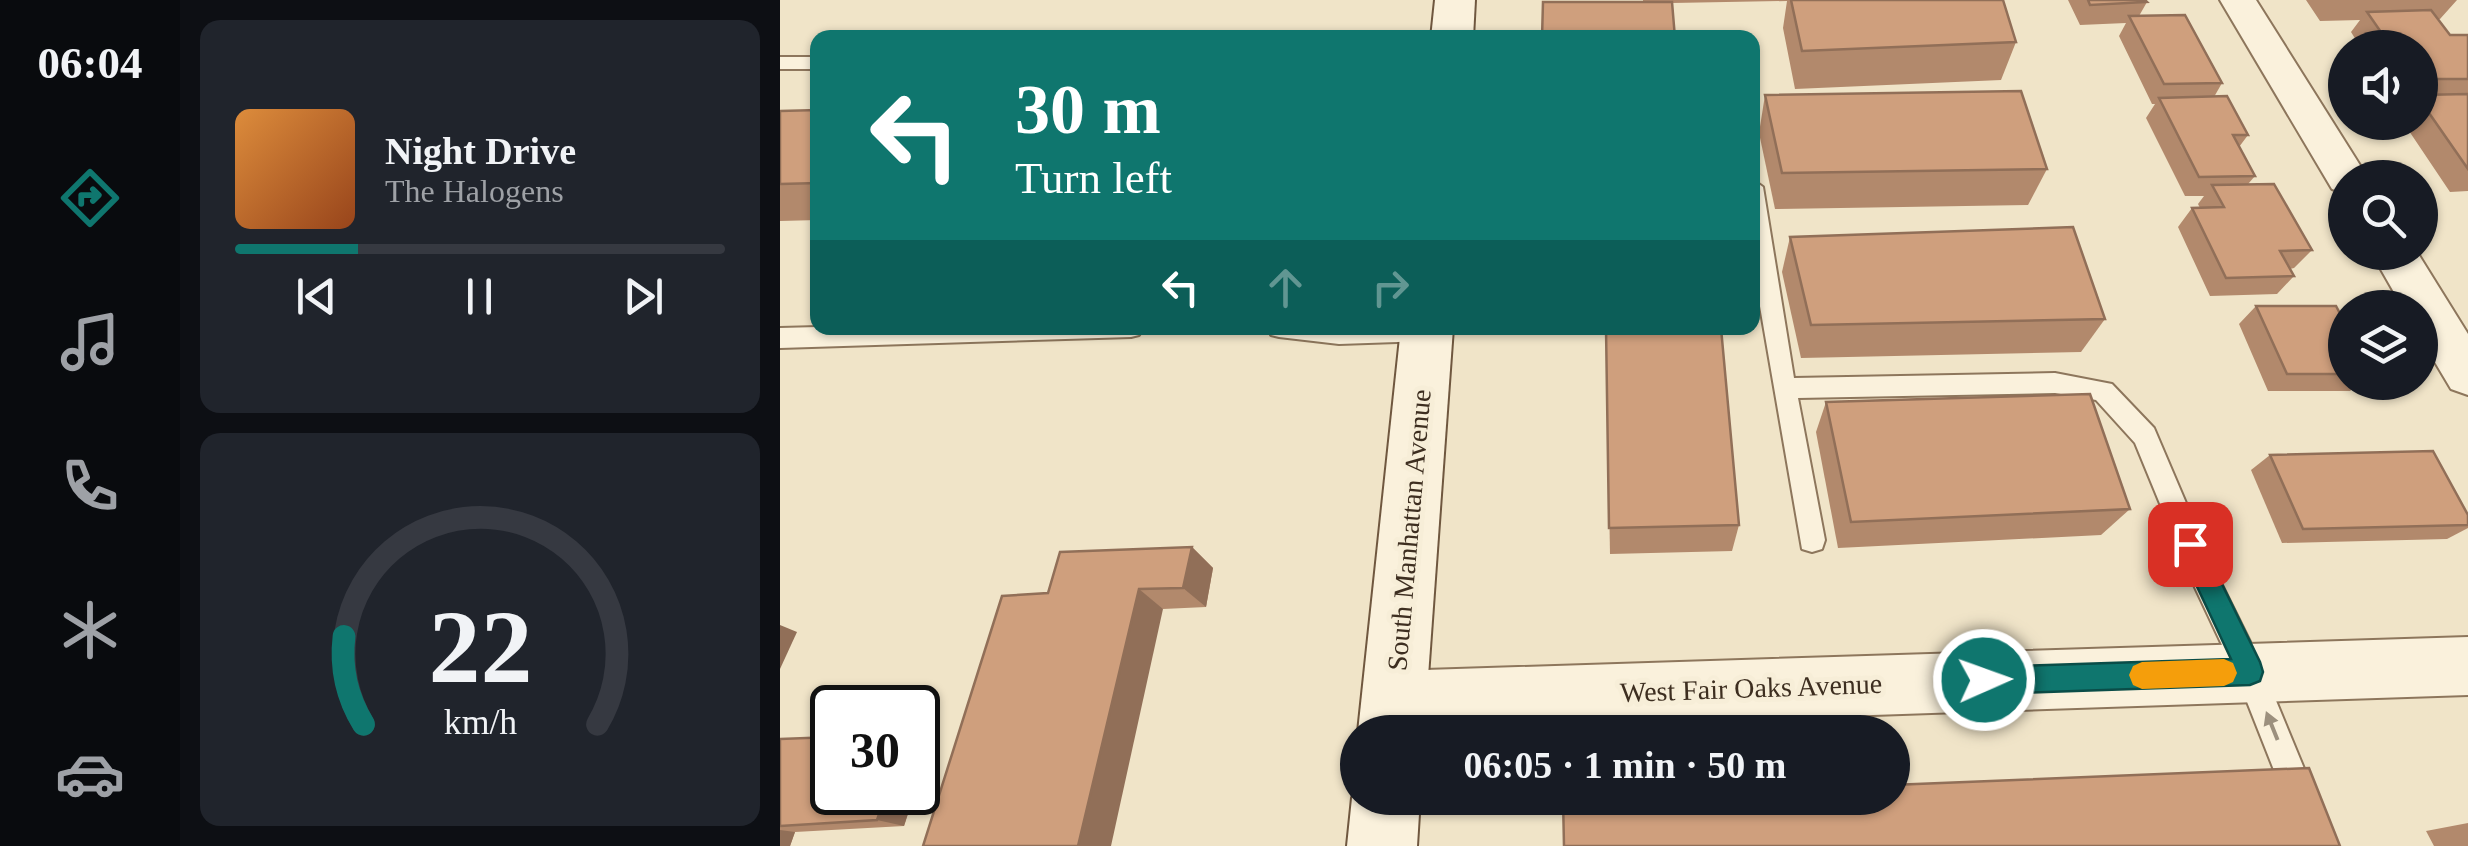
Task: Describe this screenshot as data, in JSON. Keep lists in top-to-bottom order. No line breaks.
{"streets":{"main road":["South Manhattan Avenue"],"street":["West Fair Oaks Avenue"]},"page":{"tabs":"06:04","turn":["30 m","Turn left"],"song":["Night Drive","The Halogens"],"limit":"30","trip":"06:05 · 1 min · 50 m","gauge":["22","km/h"]}}
